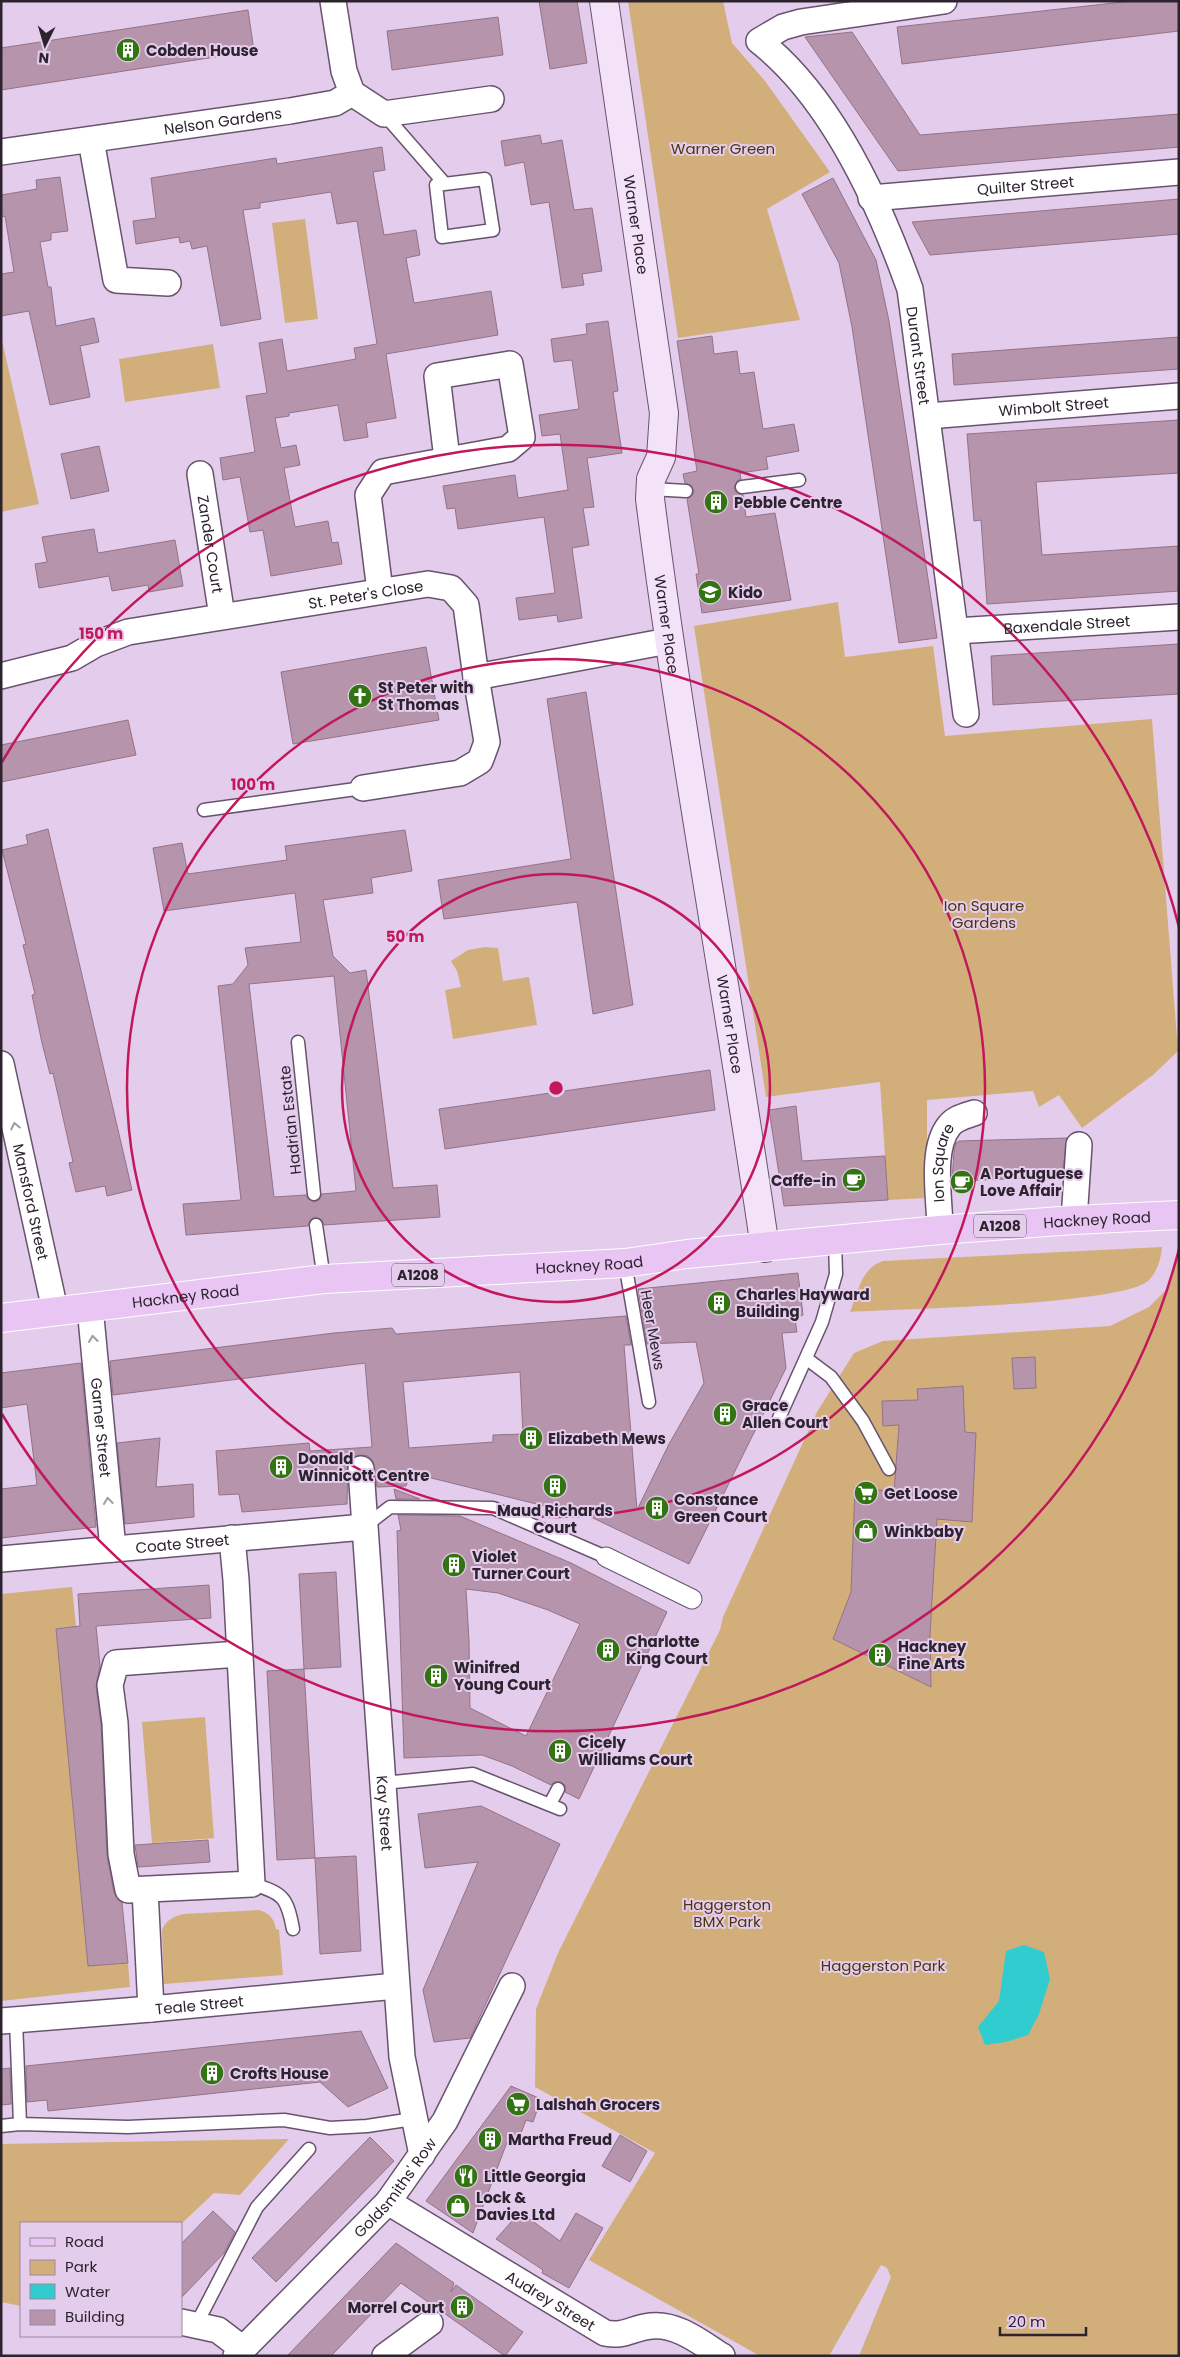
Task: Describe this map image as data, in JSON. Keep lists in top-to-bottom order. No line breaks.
{"streets":{"main road":["Warner Place","Hackney Road","A1208"],"street":["Nelson Gardens","Quilter Street","Durant Street","Wimbolt Street","Zander Court","St. Peter's Close","Baxendale Street","Ion Square","Mansford Street","Garner Street","Coate Street","Kay Street","Teale Street","Goldsmiths' Row","Audrey Street"],"lane":["Hadrian Estate","Heer Mews"]},"crossings":[["Quilter Street","Durant Street"],["Warner Place","Hackney Road"],["Durant Street","Wimbolt Street"],["Durant Street","Baxendale Street"],["Zander Court","St. Peter's Close"],["Ion Square","Hackney Road"],["Mansford Street","Hackney Road"],["Hackney Road","Heer Mews"],["Hackney Road","Garner Street"],["Garner Street","Coate Street"],["Coate Street","Kay Street"],["Kay Street","Teale Street"],["Kay Street","Goldsmiths' Row"],["Goldsmiths' Row","Audrey Street"]],"one_way":["Mansford Street","Garner Street"],"parks":["Warner Green","Ion Square Gardens","Haggerston BMX Park","Haggerston Park"],"places":{"building":["Cobden House","Pebble Centre","Charles Hayward Building","Grace Allen Court","Elizabeth Mews","Donald Winnicott Centre","Maud Richards Court","Constance Green Court","Violet Turner Court","Charlotte King Court","Hackney Fine Arts","Winifred Young Court","Cicely Williams Court","Crofts House","Martha Freud","Morrel Court"],"school or university":["Kido"],"church":["St Peter with St Thomas"],"cafe":["Caffe-in","A Portuguese Love Affair"],"supermarket":["Get Loose","Lalshah Grocers"],"shop":["Winkbaby","Lock & Davies Ltd"],"restaurant":["Little Georgia"]},"legend":["Road","Park","Water","Building"],"scale_bar":"20 m","north":"bottom","rings":["150 m","100 m","50 m"]}
